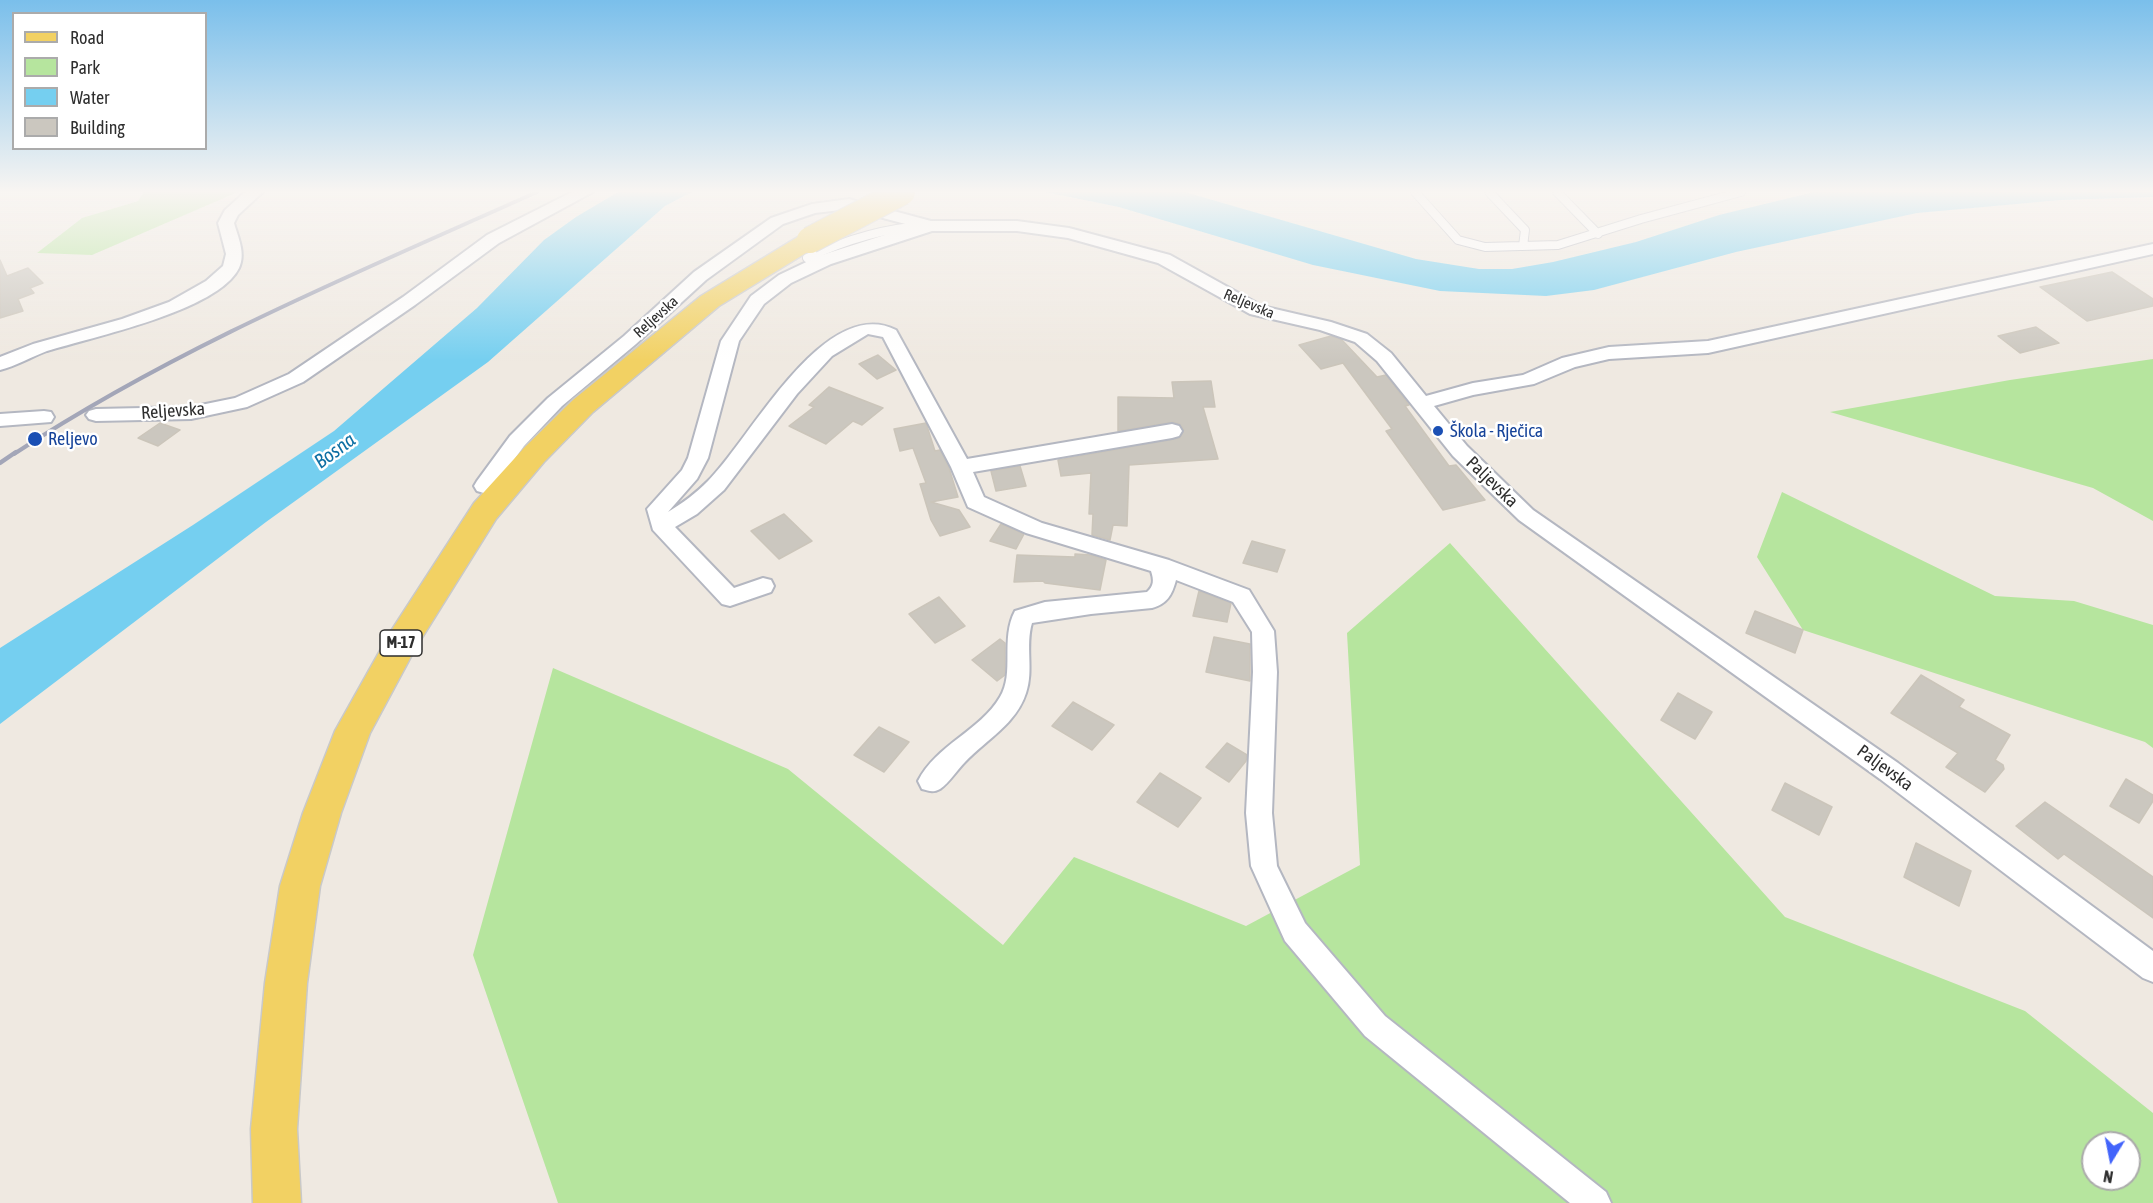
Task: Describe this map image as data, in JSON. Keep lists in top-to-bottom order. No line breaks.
{"streets":{"main road":["M-17"],"street":["Reljevska","Paljevska"]},"crossings":[["Reljevska","Paljevska"]],"water":["Bosna"],"places":["Škola - Rječica","Reljevo"],"legend":["Road","Park","Water","Building"],"north":"bottom"}
